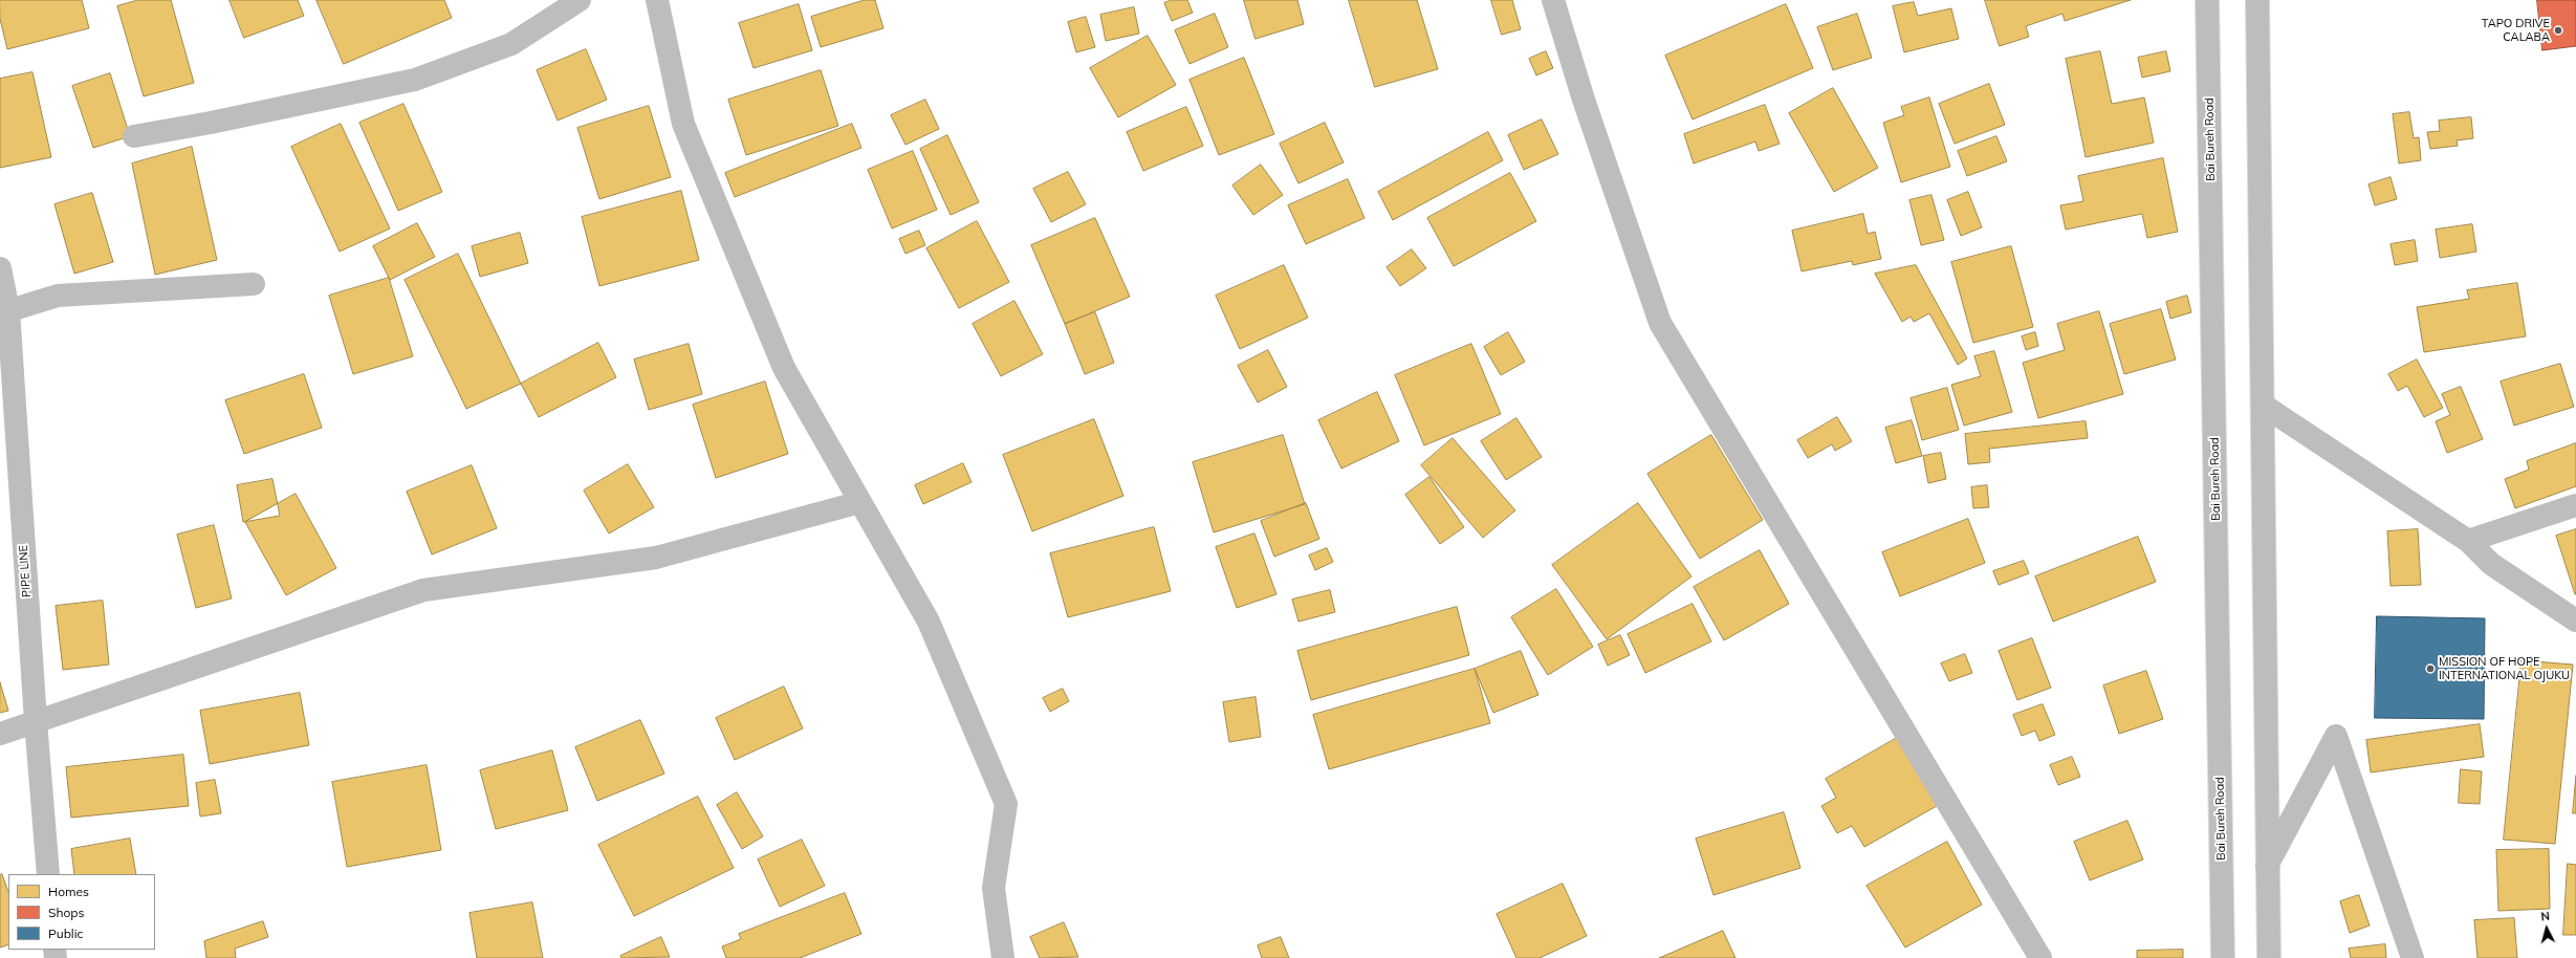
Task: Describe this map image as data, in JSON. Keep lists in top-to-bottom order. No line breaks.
{"streets":{"main road":["Bai Bureh Road","PIPE LINE"]},"places":["TAPO DRIVE CALABA","MISSION OF HOPE INTERNATIONAL OJUKU"],"legend":["Homes","Shops","Public"],"north":"top"}
